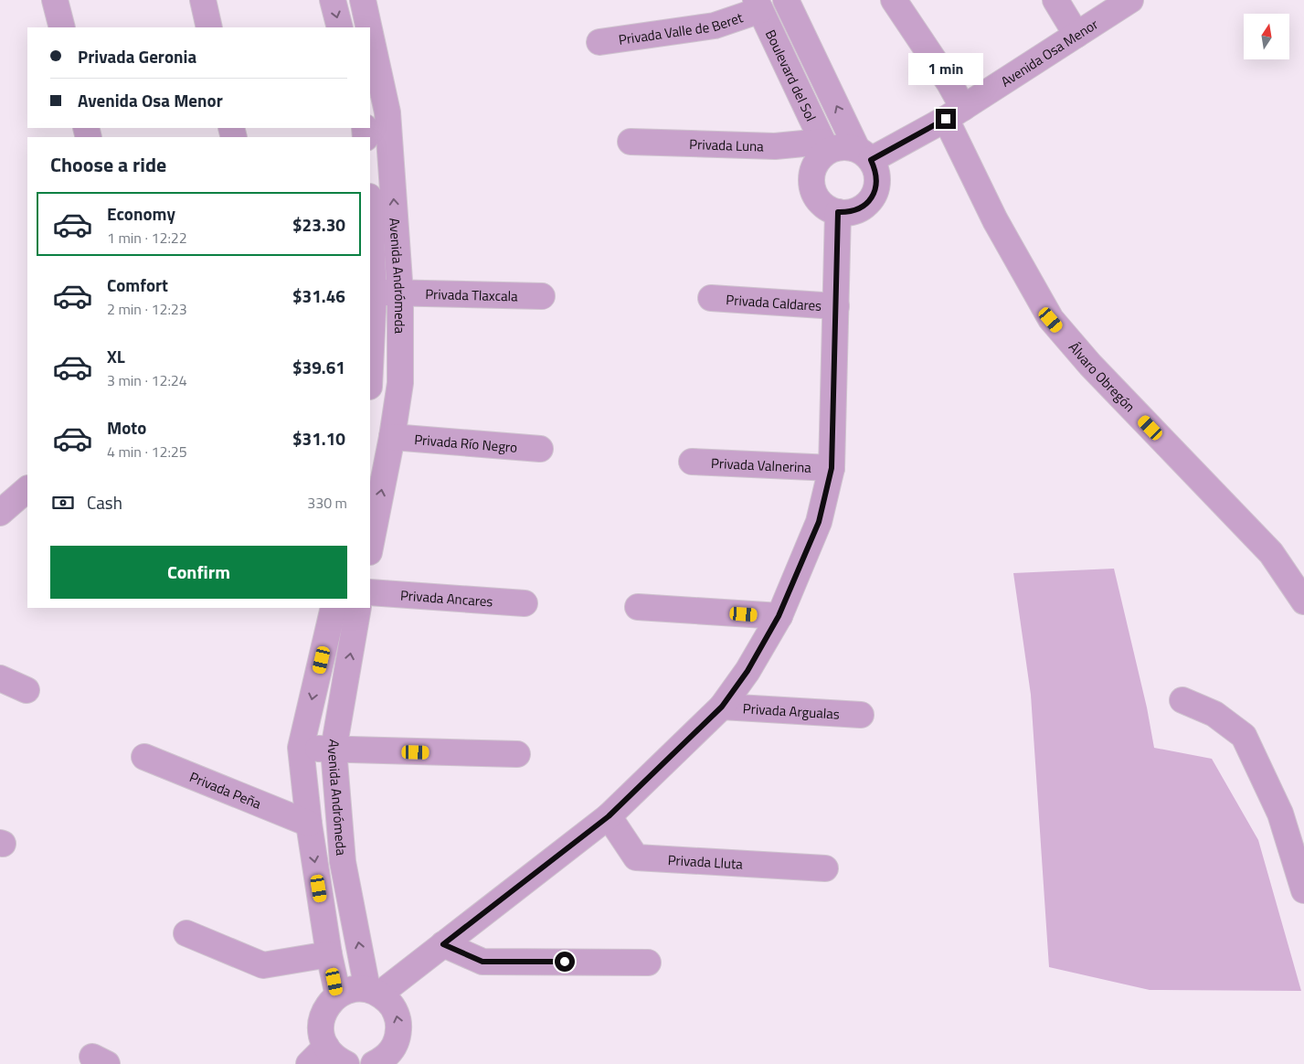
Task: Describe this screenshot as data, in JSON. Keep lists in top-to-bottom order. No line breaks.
{"streets":{"street":["Privada Valle de Beret","Avenida Osa Menor","Boulevard del Sol","Privada Luna","Avenida Andrómeda","Privada Tlaxcala","Privada Caldares","Álvaro Obregón","Privada Río Negro","Privada Valnerina","Privada Ancares","Privada Argualas","Privada Peña","Privada Lluta"]},"crossings":[["Privada Valle de Beret","Boulevard del Sol"],["Avenida Osa Menor","Boulevard del Sol"],["Avenida Osa Menor","Privada Luna"],["Avenida Osa Menor","Álvaro Obregón"],["Boulevard del Sol","Privada Luna"],["Avenida Andrómeda","Privada Tlaxcala"],["Avenida Andrómeda","Privada Río Negro"]],"north":"top","page":{"banner":["Privada Geronia","Avenida Osa Menor"],"bubble":"1 min","heading":"Choose a ride","list":[{"name":"Economy","note":"1 min · 12:22","value":"$23.30"},{"name":"Comfort","note":"2 min · 12:23","value":"$31.46"},{"name":"XL","note":"3 min · 12:24","value":"$39.61"},{"name":"Moto","note":"4 min · 12:25","value":"$31.10"}],"pay":["Cash","330 m"],"buttons":"Confirm"}}
